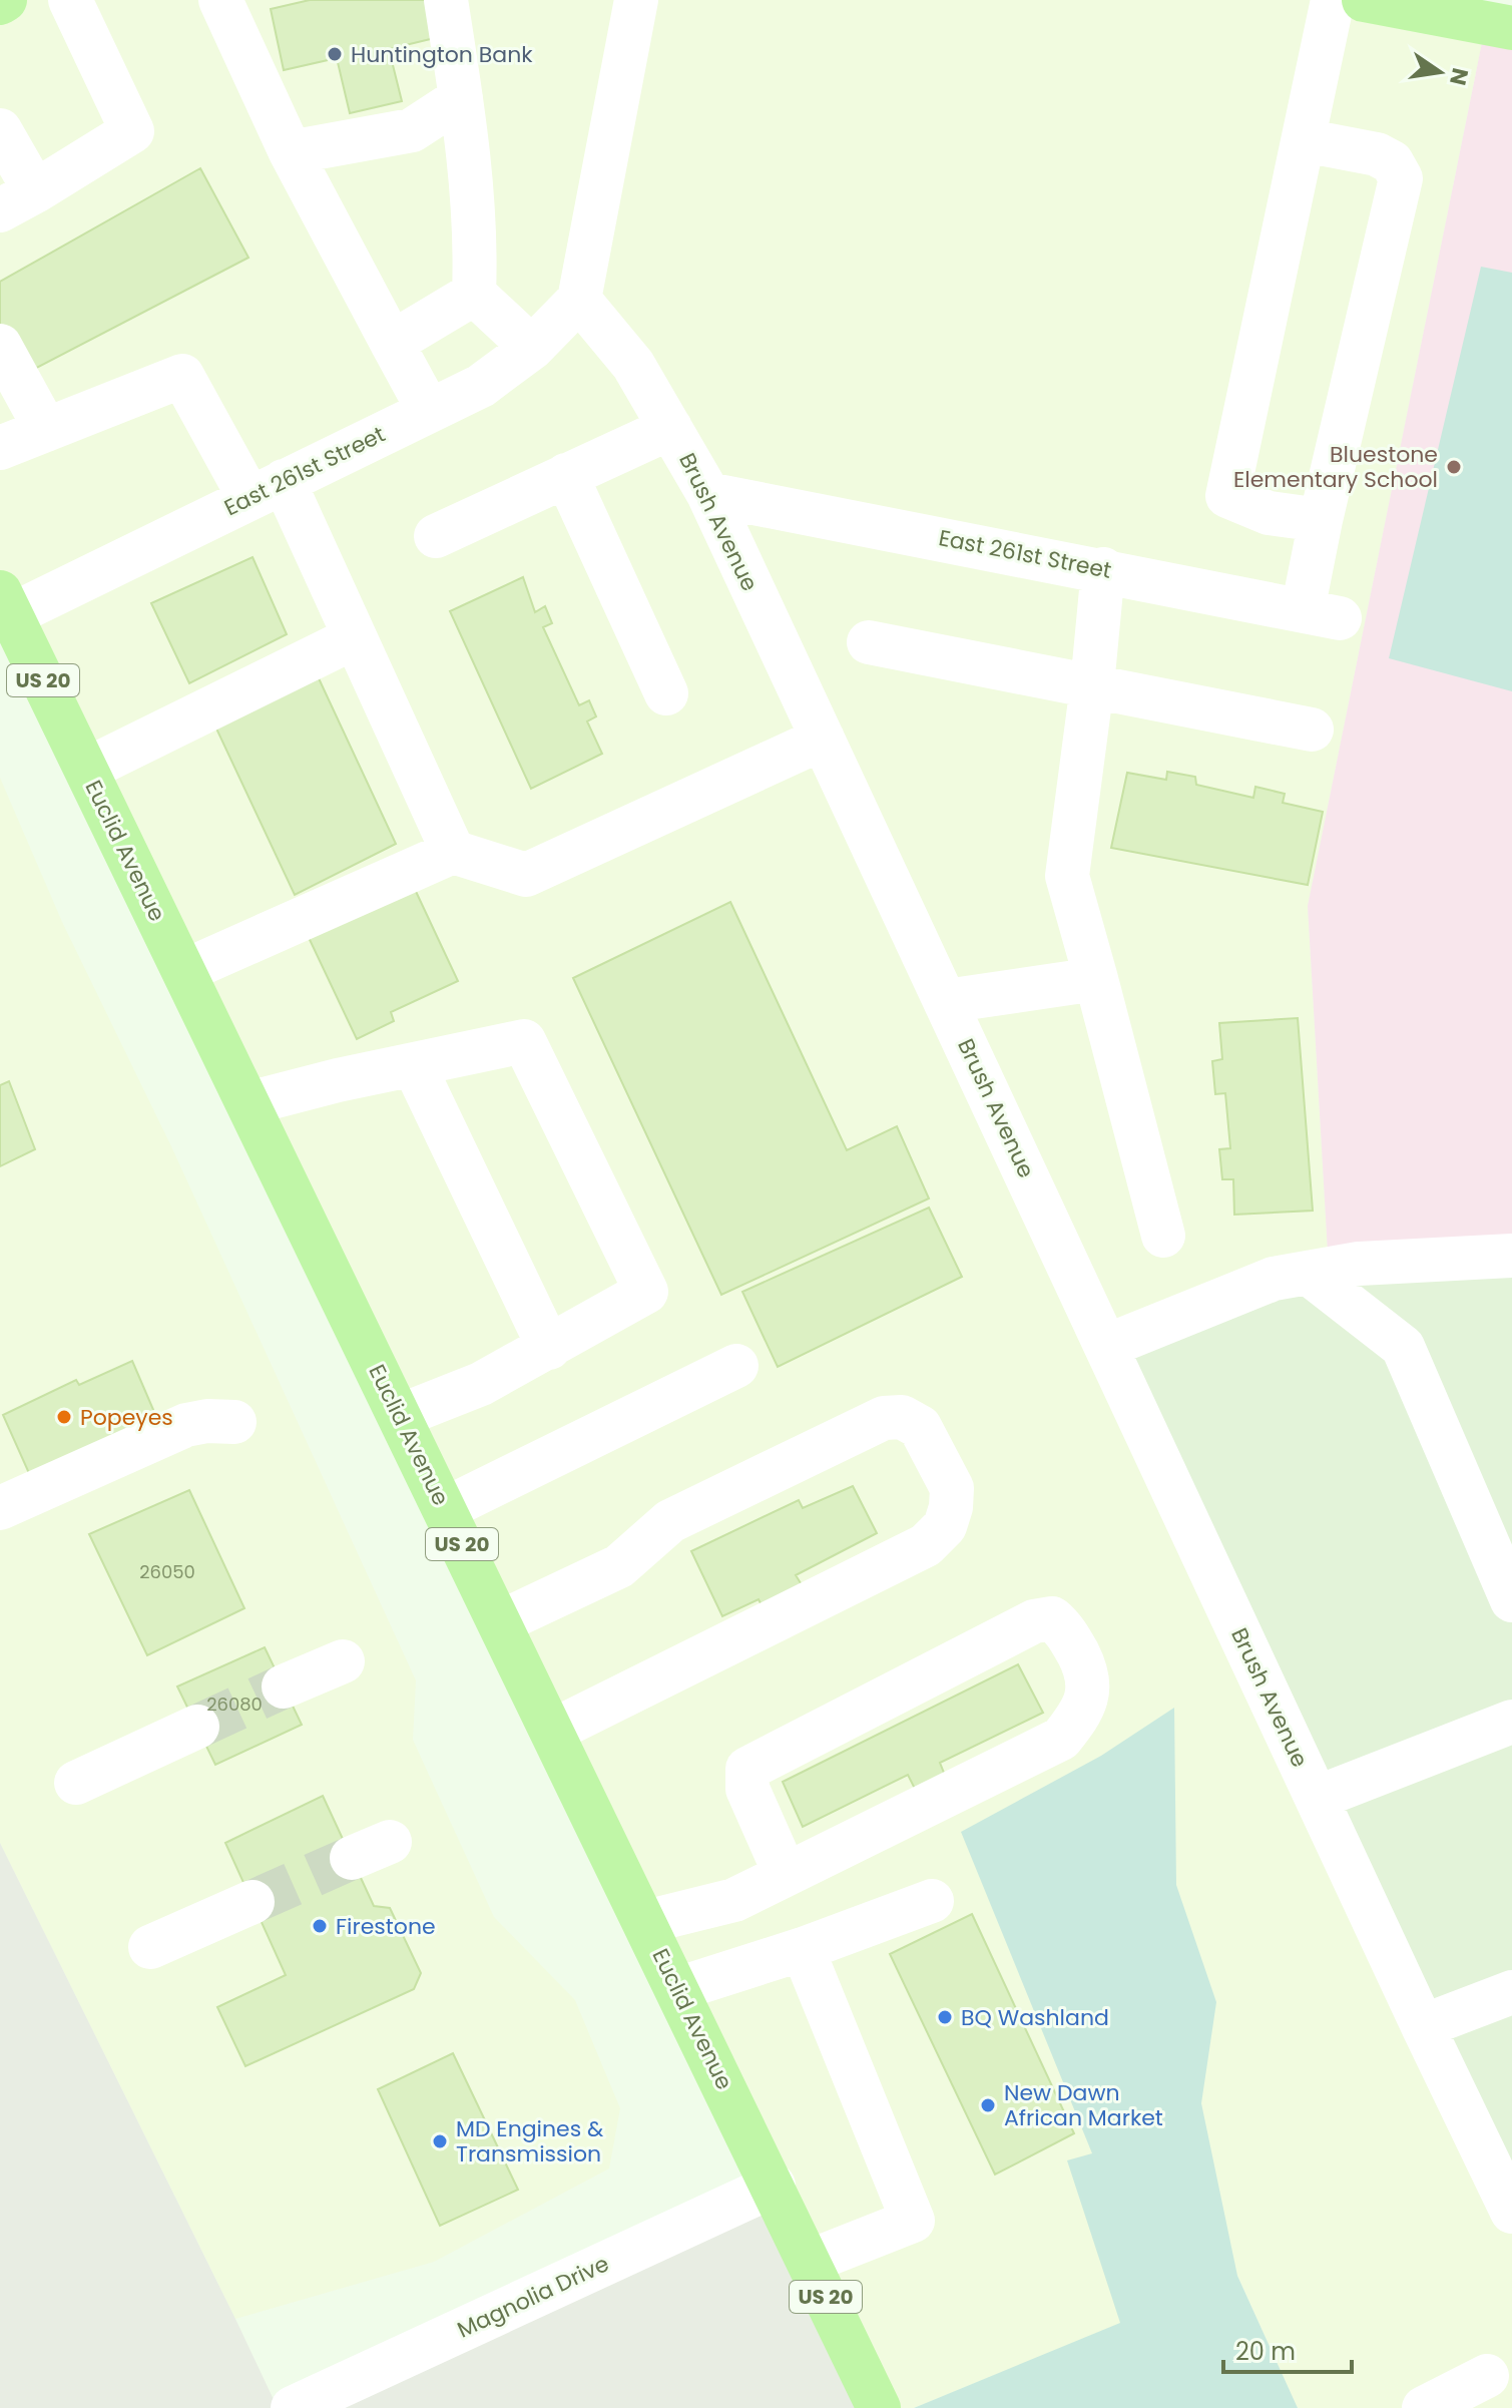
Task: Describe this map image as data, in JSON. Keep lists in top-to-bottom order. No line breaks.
{"streets":{"main road":["US 20","Euclid Avenue"],"street":["East 261st Street","Brush Avenue","Magnolia Drive"]},"crossings":[["East 261st Street","Brush Avenue"],["East 261st Street","Euclid Avenue"],["Euclid Avenue","Magnolia Drive"]],"places":["Huntington Bank","Bluestone Elementary School","Popeyes","Firestone","BQ Washland","New Dawn African Market","MD Engines & Transmission"],"house_numbers":["26050","26080"],"scale_bar":"20 m","north":"right"}
